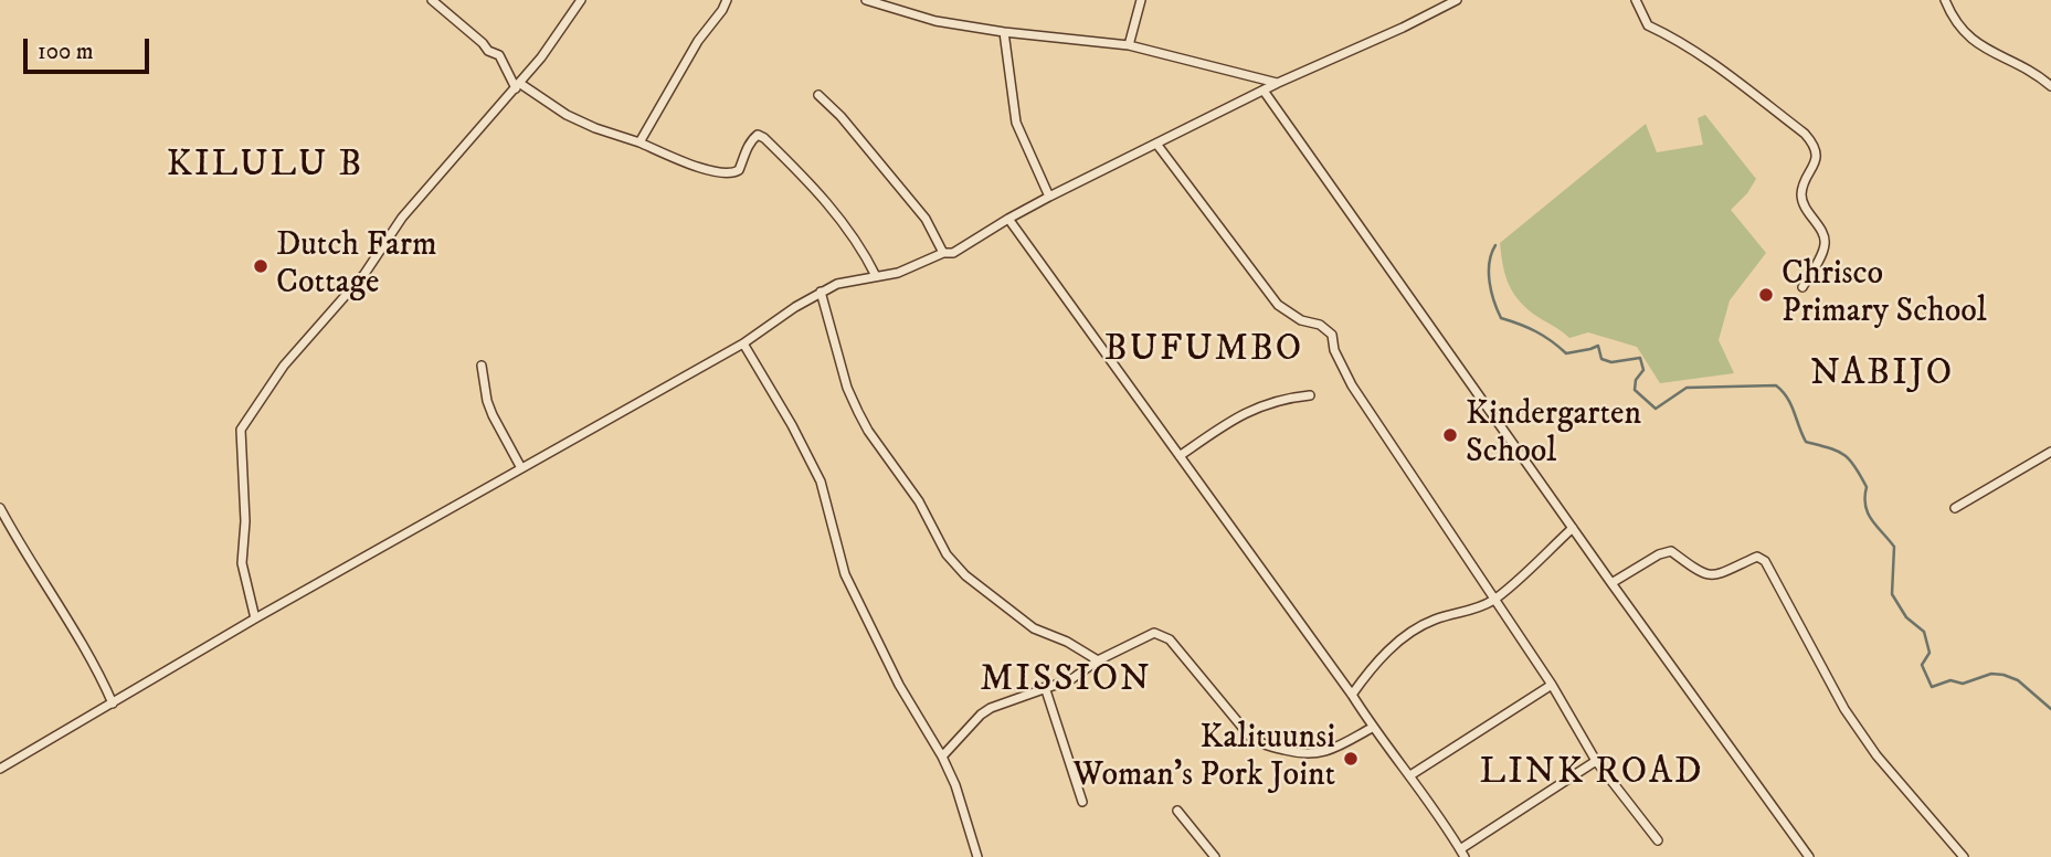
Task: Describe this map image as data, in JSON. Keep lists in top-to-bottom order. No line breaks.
{"districts":["KILULU B","BUFUMBO","NABIJO","MISSION","LINK ROAD"],"places":["Dutch Farm Cottage","Chrisco Primary School","Kindergarten School","Kalituunsi Woman's Pork Joint"],"scale_bar":"100 m"}
